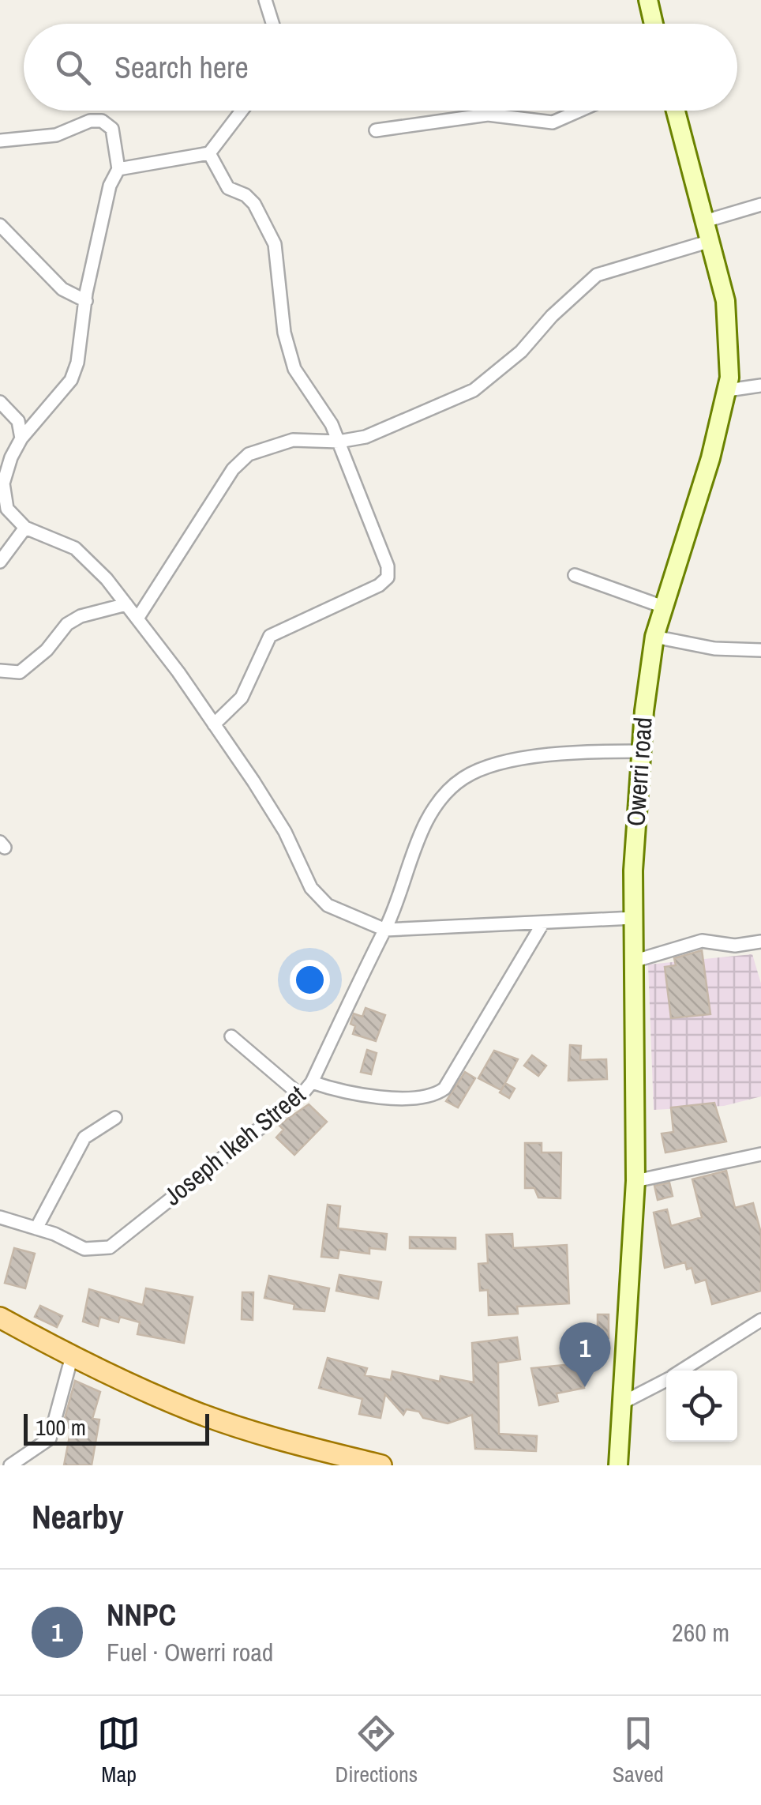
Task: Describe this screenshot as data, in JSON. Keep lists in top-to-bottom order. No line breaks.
{"streets":{"main road":["Owerri road"],"street":["Joseph Ikeh Street"]},"crossings":[["Owerri road","Joseph Ikeh Street"]],"scale_bar":"100 m","page":{"search":"Search here","pins":"1","scale":"100 m","heading":"Nearby","list":[{"mark":"1","name":"NNPC","note":"Fuel · Owerri road","value":"260 m"}],"nav":["Map","Directions","Saved"]}}
